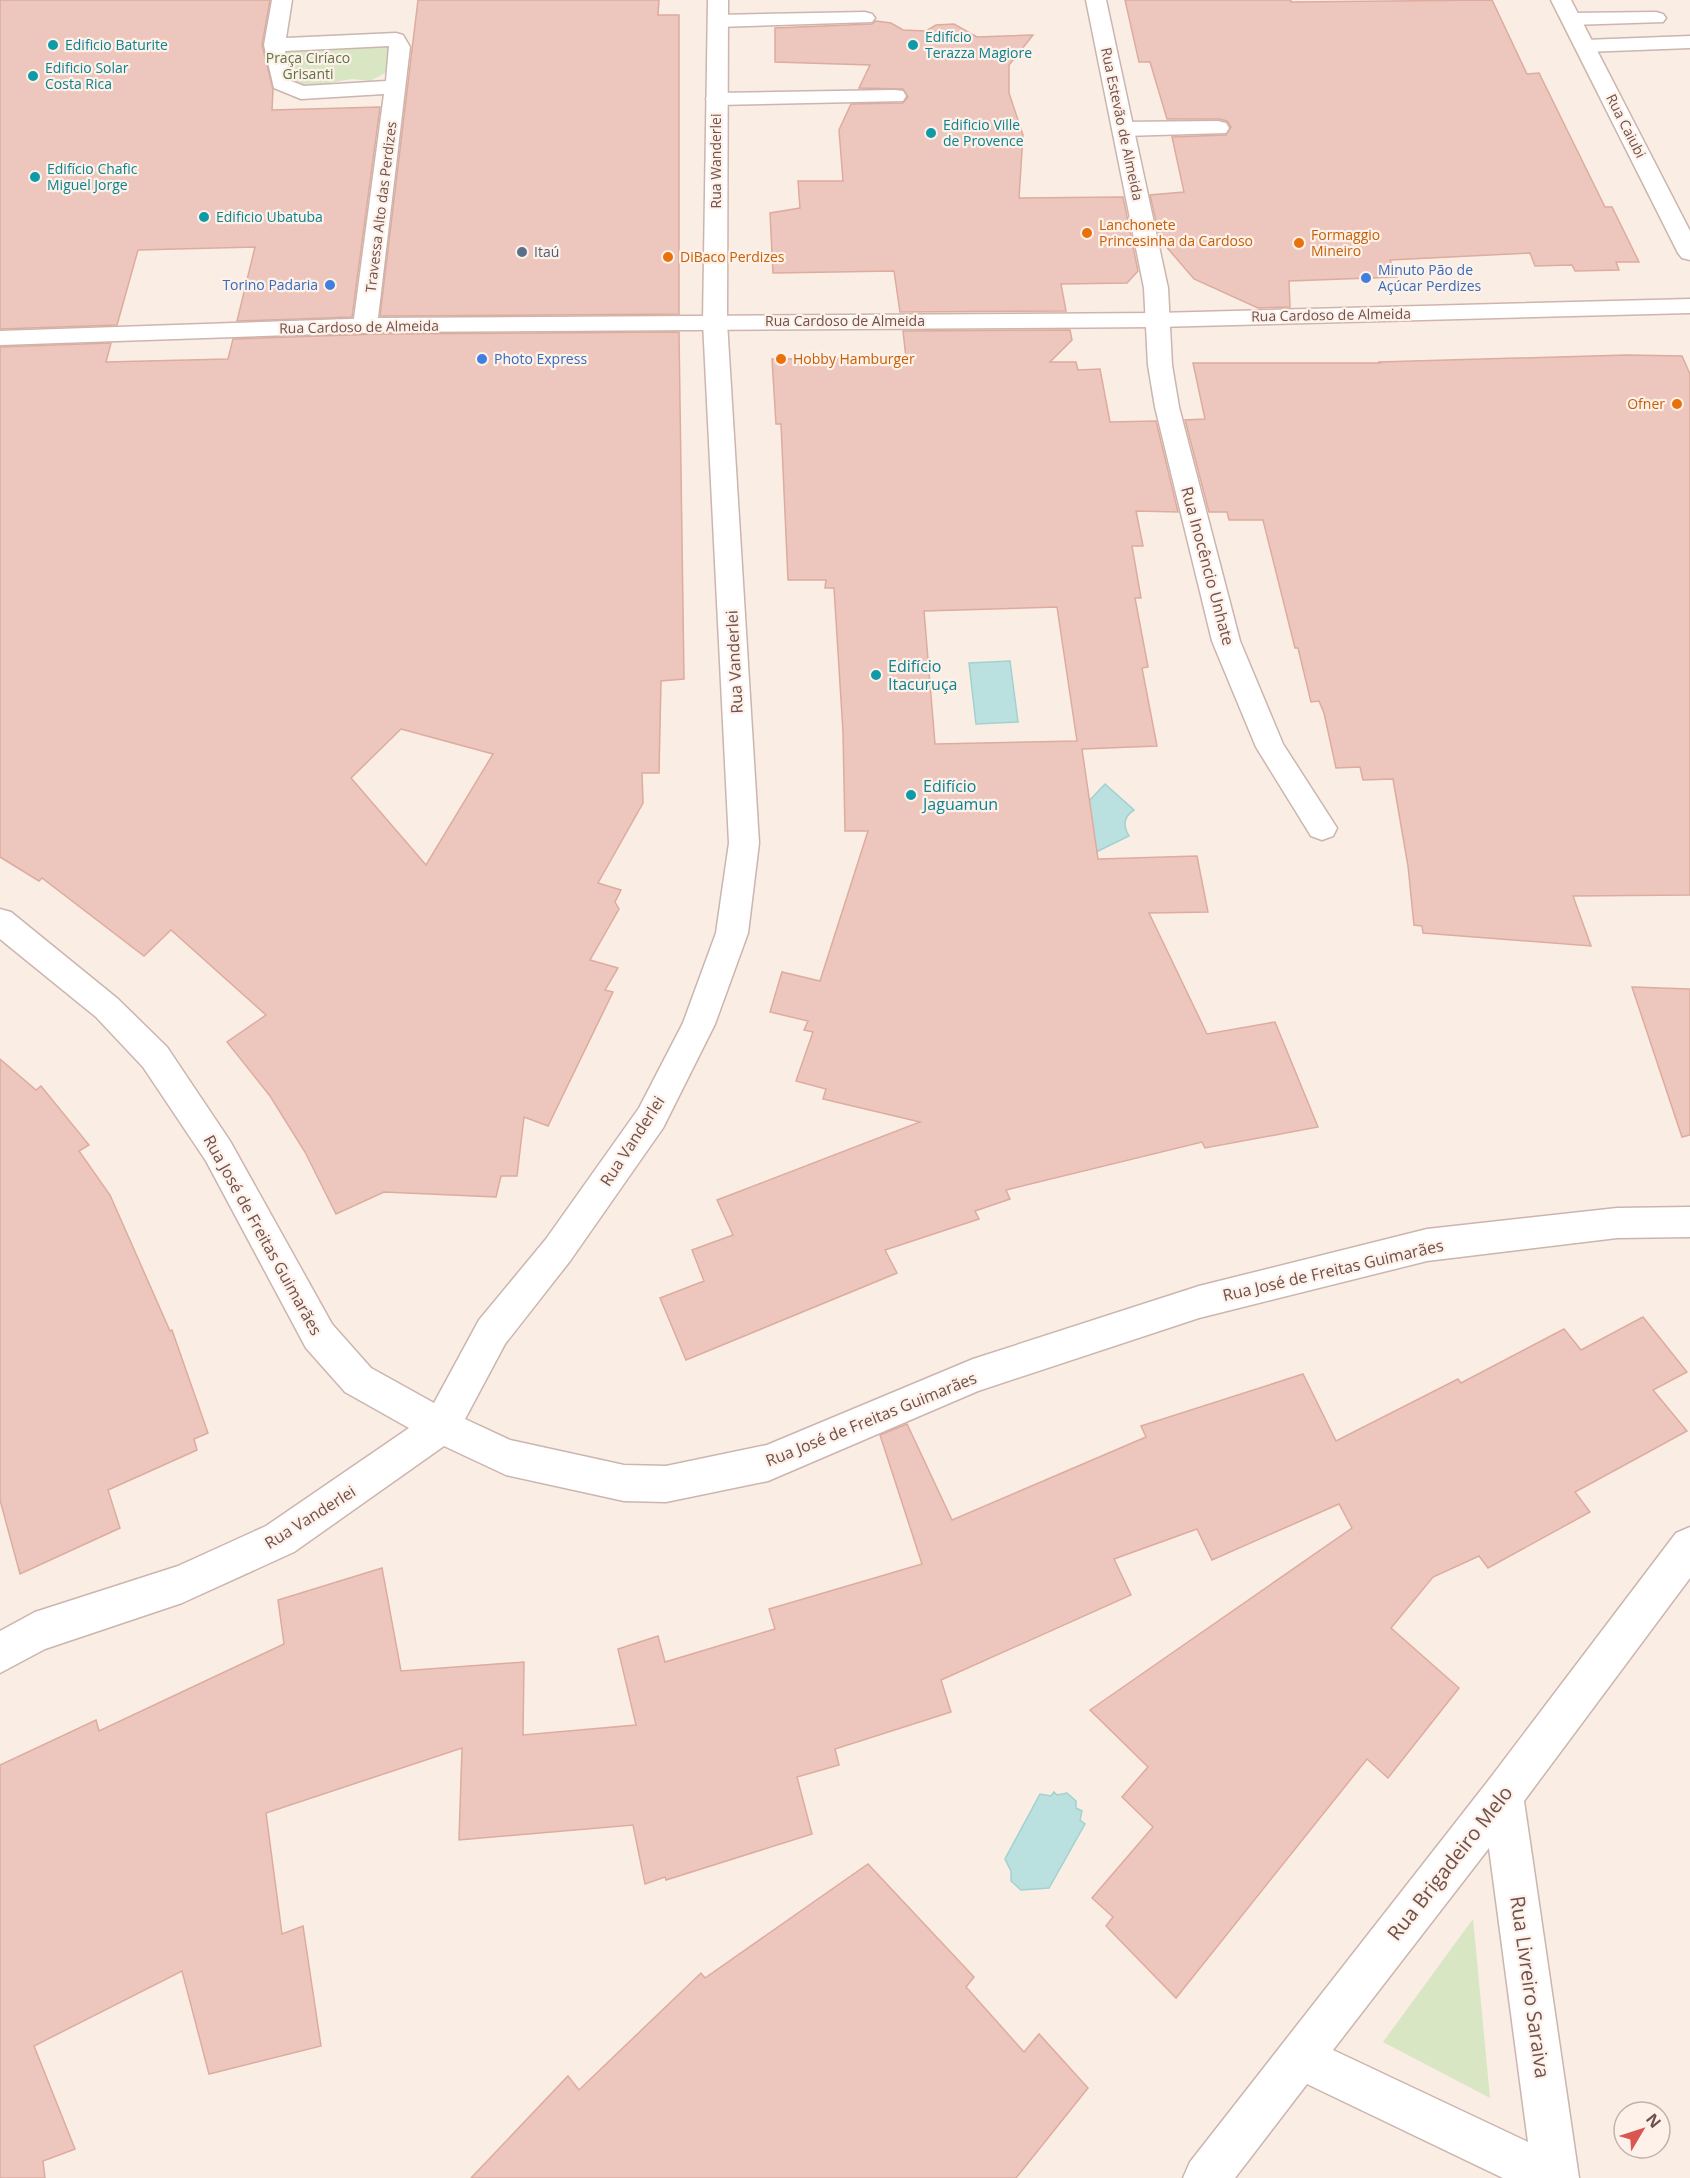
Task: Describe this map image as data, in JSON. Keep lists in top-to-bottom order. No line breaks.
{"streets":{"street":["Rua Estevão de Almeida","Rua Caiubi","Rua Wanderlei","Travessa Alto das Perdizes","Rua Cardoso de Almeida","Rua Inocêncio Unhate","Rua Vanderlei","Rua José de Freitas Guimarães","Rua Brigadeiro Melo","Rua Livreiro Saraiva"]},"crossings":[["Rua Estevão de Almeida","Rua Cardoso de Almeida"],["Rua Estevão de Almeida","Rua Inocêncio Unhate"],["Rua Wanderlei","Rua Cardoso de Almeida"],["Rua Wanderlei","Rua Vanderlei"],["Travessa Alto das Perdizes","Rua Cardoso de Almeida"],["Rua Cardoso de Almeida","Rua Inocêncio Unhate"],["Rua Cardoso de Almeida","Rua Vanderlei"],["Rua Vanderlei","Rua José de Freitas Guimarães"],["Rua Brigadeiro Melo","Rua Livreiro Saraiva"]],"parks":["Praça Ciríaco Grisanti"],"places":["Edificio Baturite","Edifício Terazza Magiore","Edificio Solar Costa Rica","Edificio Ville de Provence","Edifício Chafic Miguel Jorge","Edificio Ubatuba","Lanchonete Princesinha da Cardoso","Formaggio Mineiro","Itaú","DiBaco Perdizes","Minuto Pão de Açúcar Perdizes","Torino Padaria","Photo Express","Hobby Hamburger","Ofner","Edifício Itacuruça","Edifício Jaguamun"],"north":"top right"}
